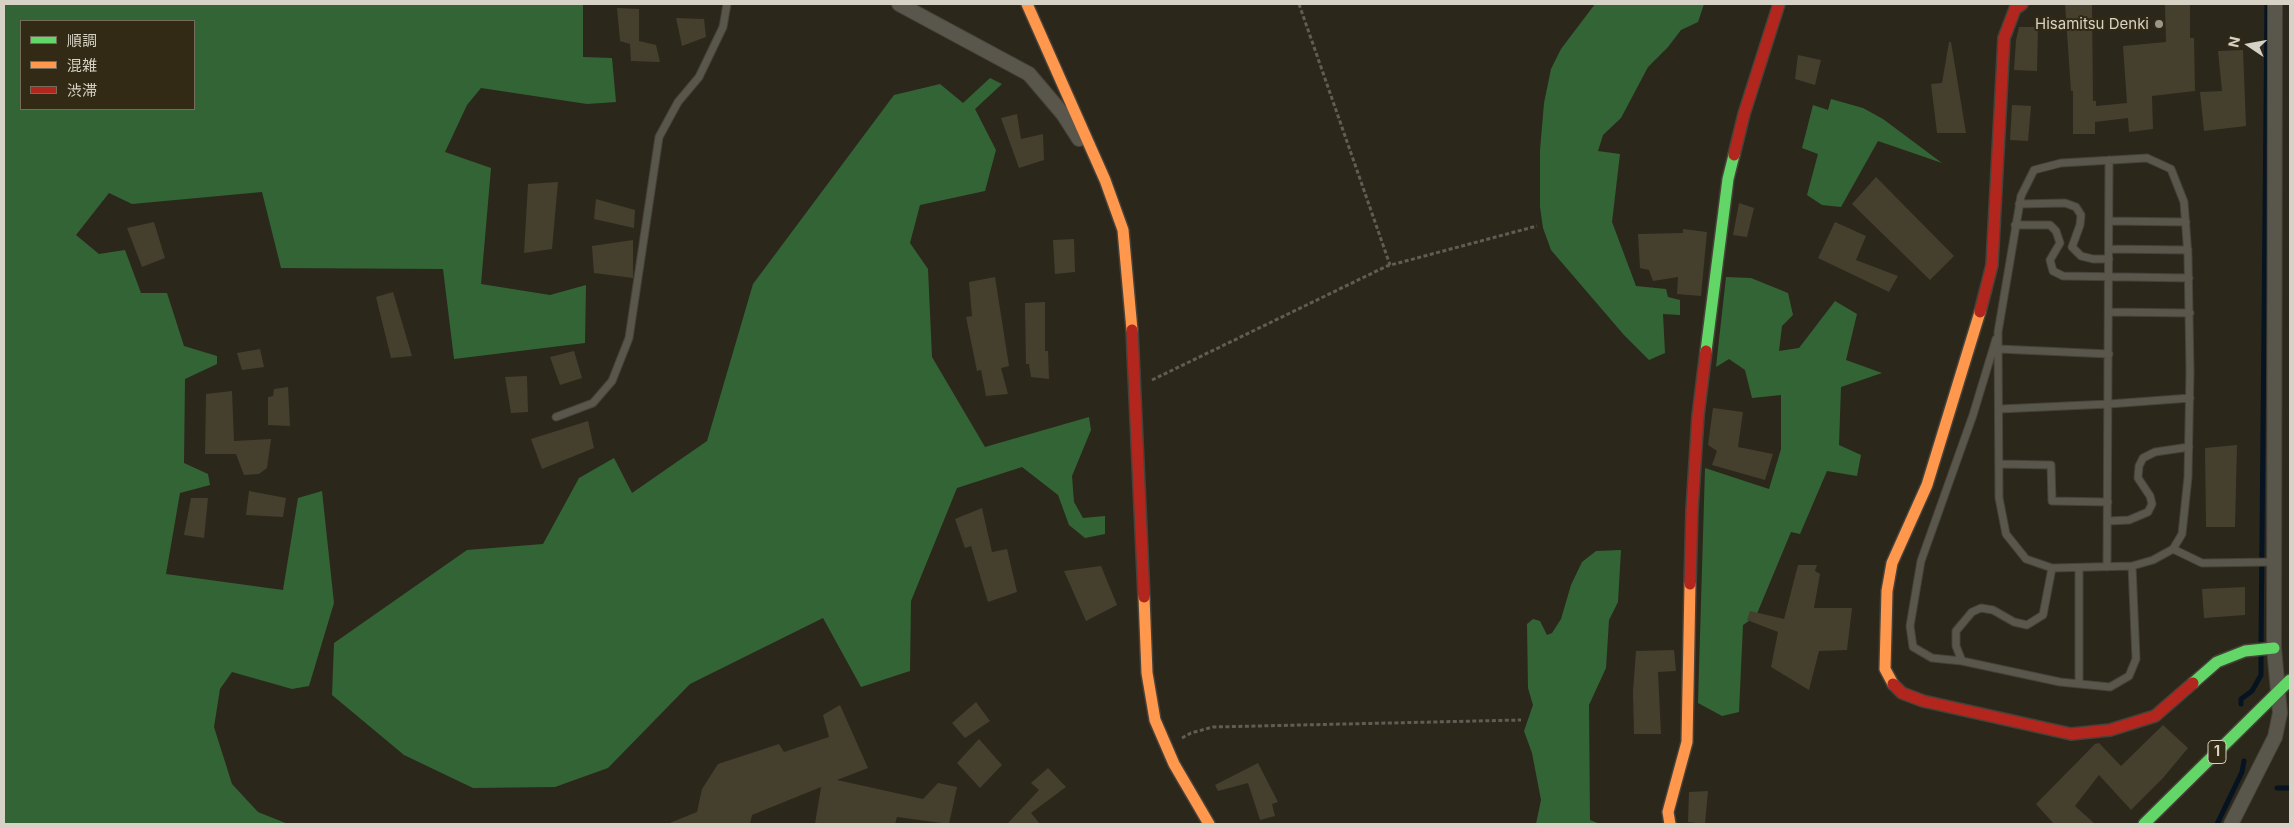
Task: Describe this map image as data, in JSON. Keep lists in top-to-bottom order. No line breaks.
{"streets":{"street":["1"]},"places":["Hisamitsu Denki"],"legend":["順調","混雑","渋滞"],"north":"left"}
